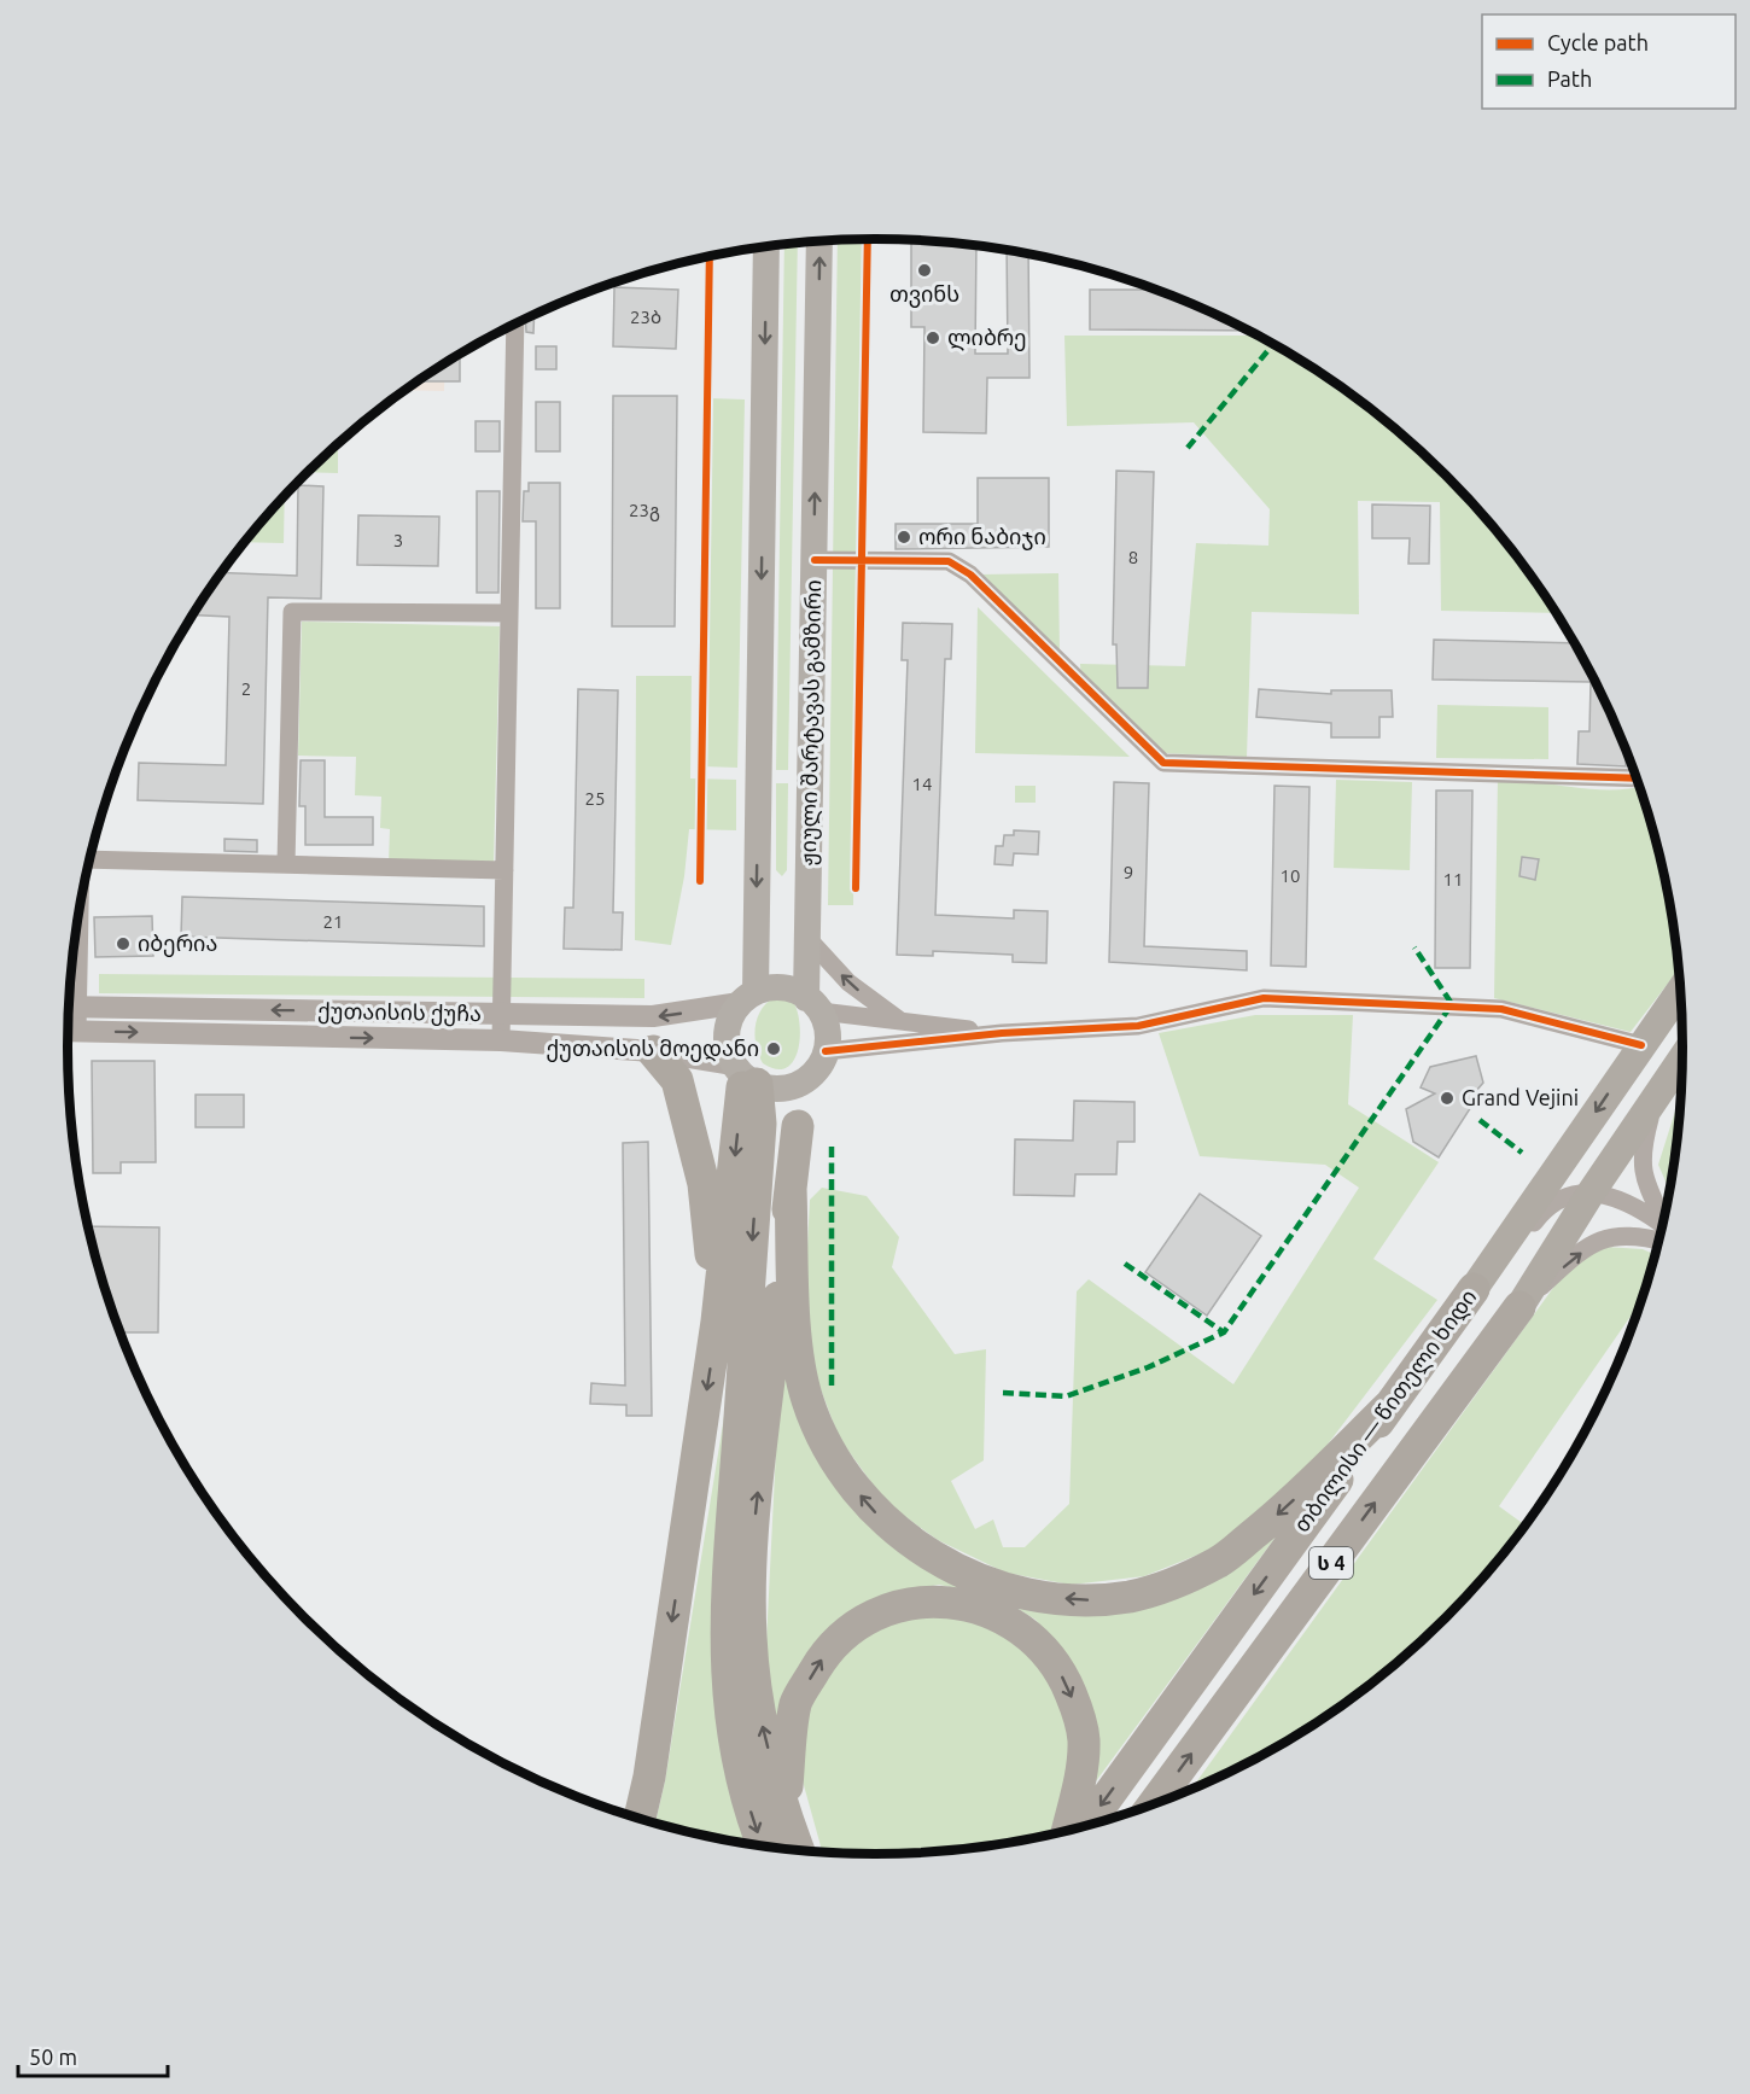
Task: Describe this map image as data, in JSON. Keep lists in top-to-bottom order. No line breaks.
{"streets":{"highway":["თბილისი — წითელი ხიდი","ს 4"],"main road":["ჟიული შარტავას გამზირი"],"street":["ქუთაისის ქუჩა"]},"crossings":[["ჟიული შარტავას გამზირი","ქუთაისის ქუჩა"]],"places":["თვინს","ლიბრე","ორი ნაბიჯი","იბერია","ქუთაისის მოედანი","Grand Vejini"],"house_numbers":["23ბ","23გ","3","8","2","14","25","9","10","11","21"],"legend":["Cycle path","Path"],"scale_bar":"50 m"}
